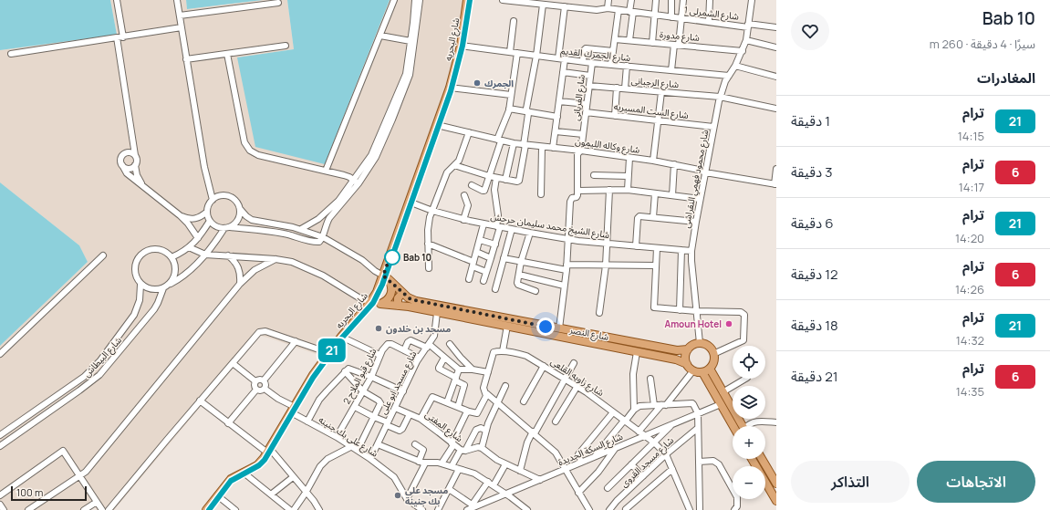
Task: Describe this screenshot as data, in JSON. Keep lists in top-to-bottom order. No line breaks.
{"streets":{"main road":["شارع البحريه","شارع النصر"],"street":["شارع الشمرلى 1","شارع مدورة","شارع الجمرك القديم","شارع الرجبانى","شارع الفريانى","شارع الست المسيريه","شارع وكاله الليمون","شارع محمود فهمي النقراشى","شارع الشيخ محمد سليمان حرحش","شارع البيطاش","شارع قبو الملاح 2","شارع زاويه القلعى","شارع مسجد ابو على","شارع المفتى","شارع على بك جنينه","شارع السكة الجديدة","شارع مسجد القروى"]},"crossings":[["شارع الشمرلى 1","شارع محمود فهمي النقراشى"],["شارع مدورة","شارع محمود فهمي النقراشى"],["شارع البحريه","شارع الجمرك القديم"],["شارع البحريه","شارع وكاله الليمون"],["شارع البحريه","شارع الشيخ محمد سليمان حرحش"],["شارع البحريه","شارع النصر"],["شارع البحريه","شارع على بك جنينه"],["شارع الجمرك القديم","شارع الفريانى"],["شارع الجمرك القديم","شارع محمود فهمي النقراشى"],["شارع الرجبانى","شارع الفريانى"],["شارع الرجبانى","شارع محمود فهمي النقراشى"],["شارع الفريانى","شارع الست المسيريه"],["شارع الفريانى","شارع وكاله الليمون"],["شارع الفريانى","شارع الشيخ محمد سليمان حرحش"],["شارع الفريانى","شارع النصر"],["شارع الست المسيريه","شارع محمود فهمي النقراشى"],["شارع وكاله الليمون","شارع محمود فهمي النقراشى"],["شارع محمود فهمي النقراشى","شارع الشيخ محمد سليمان حرحش"],["شارع محمود فهمي النقراشى","شارع النصر"],["شارع النصر","شارع مسجد ابو على"],["شارع قبو الملاح 2","شارع على بك جنينه"],["شارع زاويه القلعى","شارع السكة الجديدة"],["شارع زاويه القلعى","شارع مسجد القروى"],["شارع مسجد ابو على","شارع المفتى"],["شارع مسجد ابو على","شارع على بك جنينه"]],"places":["الجمرك","Bab 10","Amoun Hotel","مسجد بن خلدون","مسجد على بك جنينة"],"lines":["tram line 21"],"scale_bar":"100 m","page":{"heading":[["Bab 10","سيرًا · 4 دقيقة · 260 m"],"المغادرات"],"on_map":"21","list":[{"mark":"21","name":"ترام","note":"14:15","value":"1 دقيقة"},{"mark":"6","name":"ترام","note":"14:17","value":"3 دقيقة"},{"mark":"21","name":"ترام","note":"14:20","value":"6 دقيقة"},{"mark":"6","name":"ترام","note":"14:26","value":"12 دقيقة"},{"mark":"21","name":"ترام","note":"14:32","value":"18 دقيقة"},{"mark":"6","name":"ترام","note":"14:35","value":"21 دقيقة"}],"map_buttons":["+","−"],"buttons":["الاتجاهات","التذاكر"],"scale":"100 m"}}
